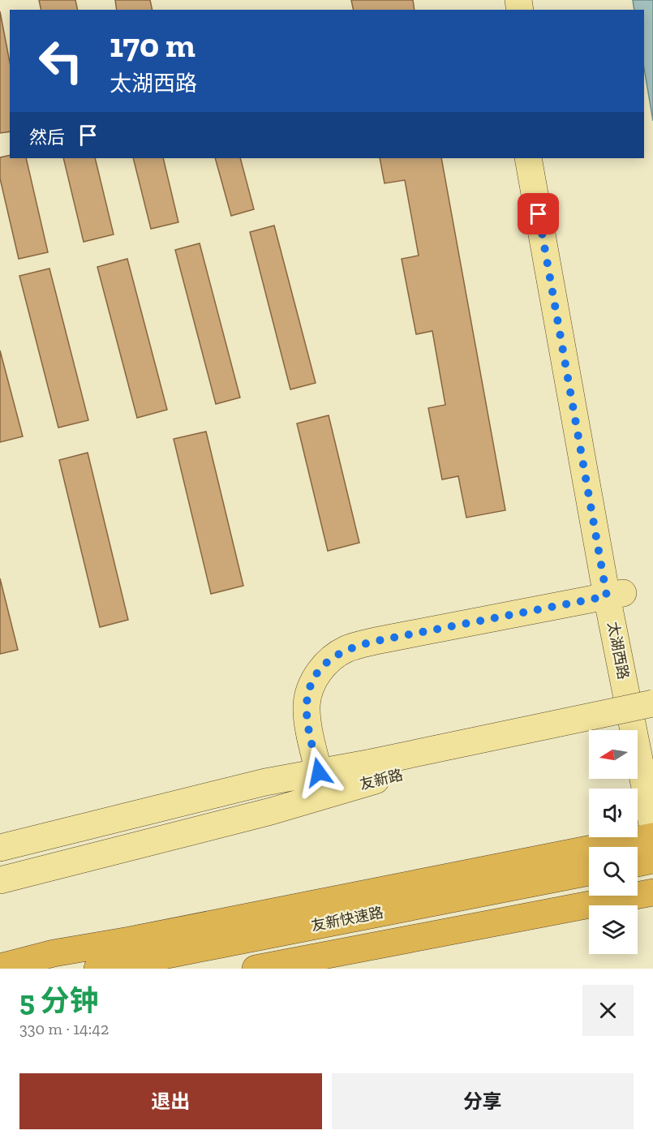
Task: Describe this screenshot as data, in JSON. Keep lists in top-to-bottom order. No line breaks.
{"streets":{"highway":["友新快速路"],"main road":["太湖西路","友新路"]},"north":"left","page":{"turn":["170 m","太湖西路"],"then":"然后","heading":["5 分钟","330 m · 14:42"],"buttons":["退出","分享"]}}
